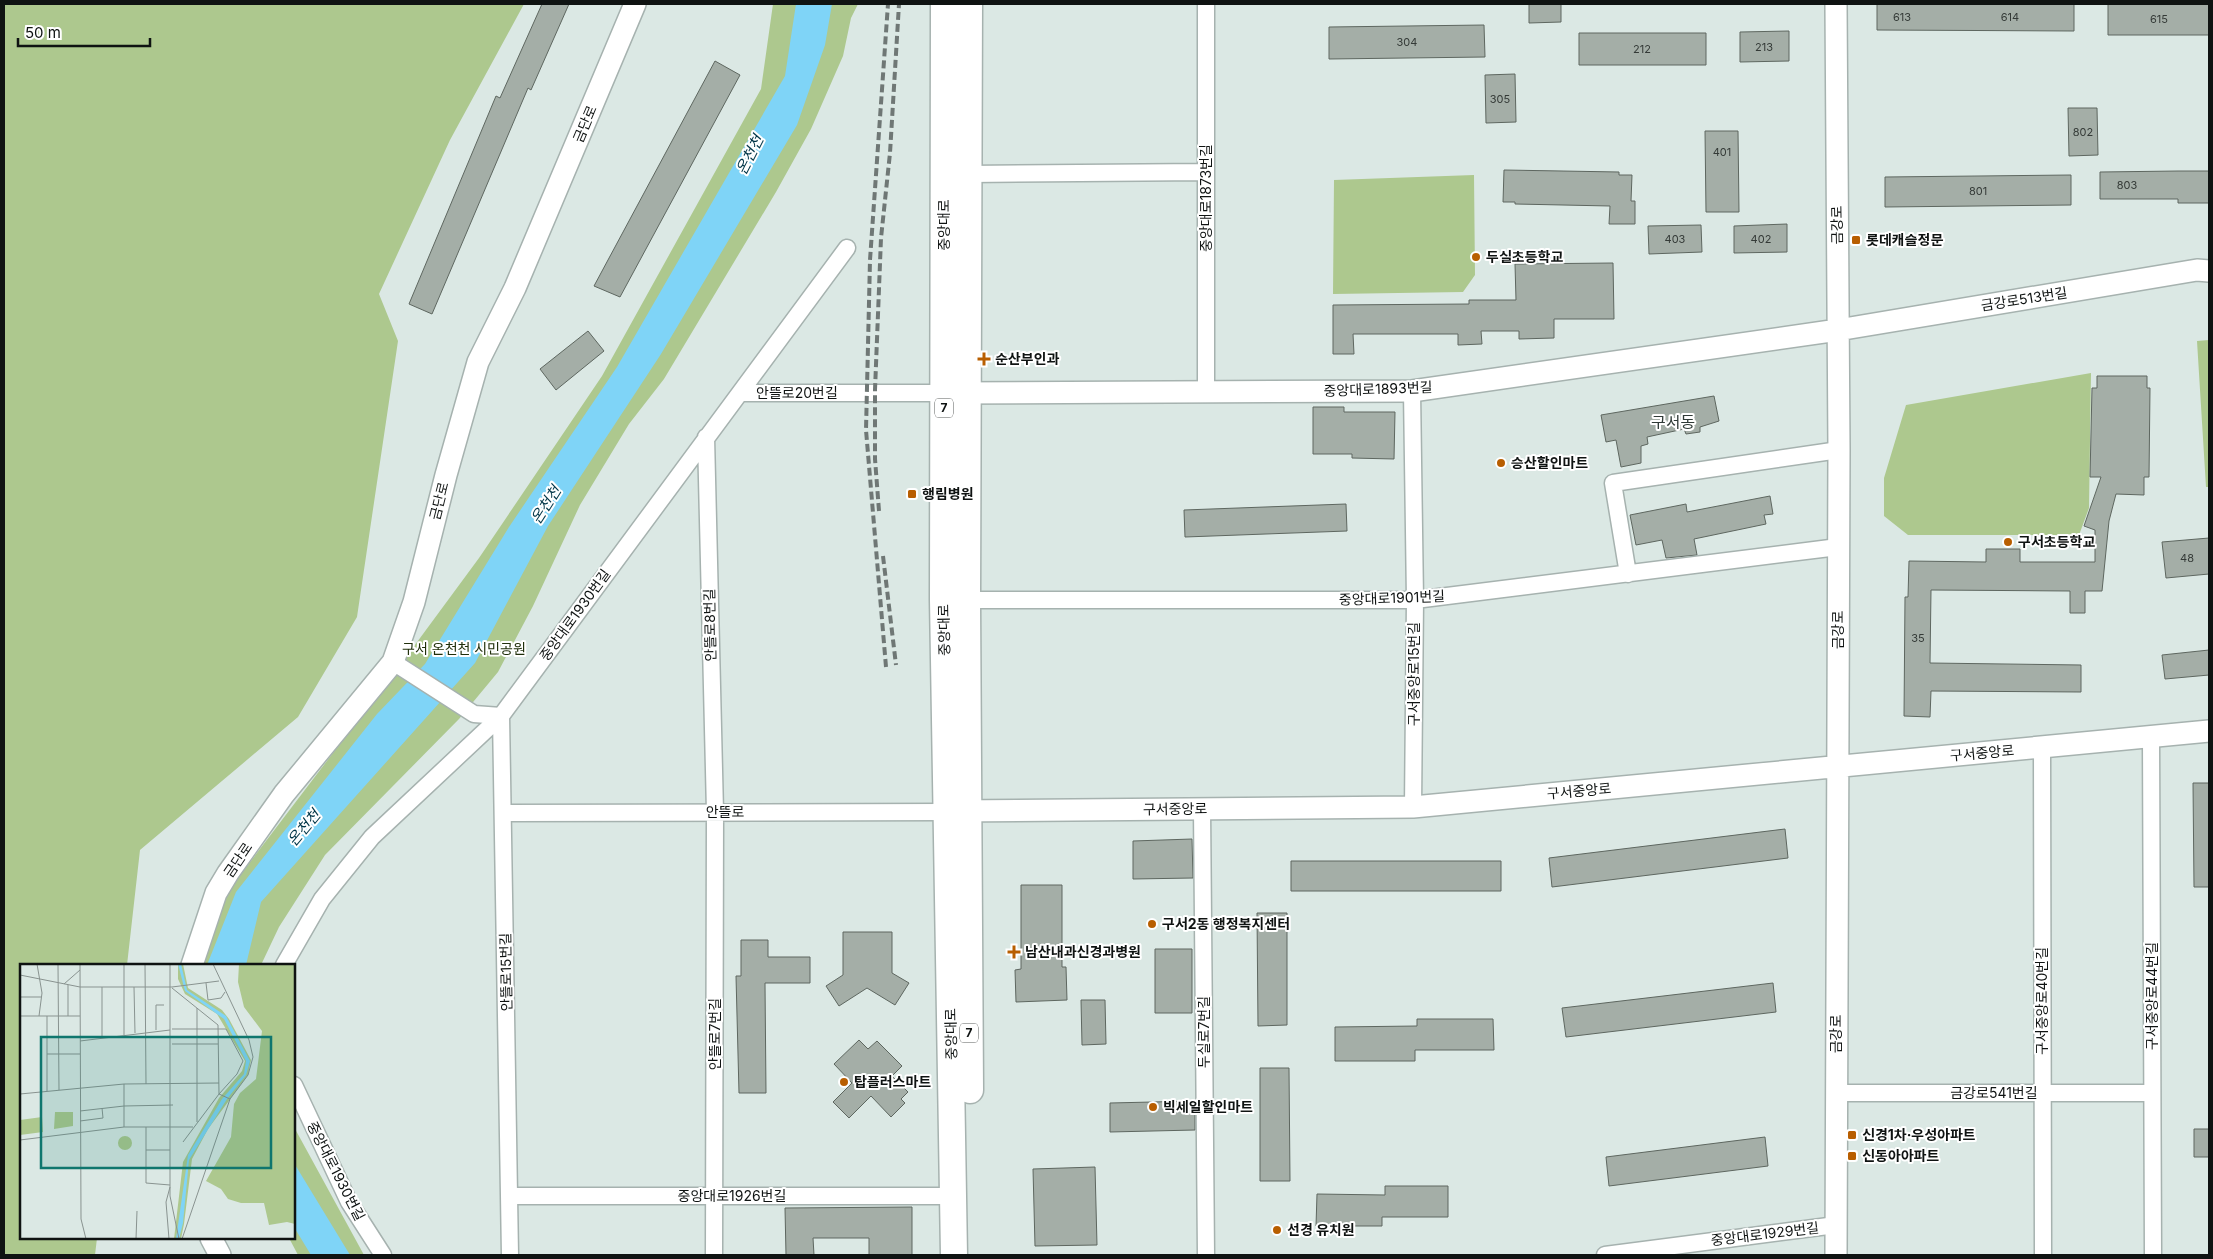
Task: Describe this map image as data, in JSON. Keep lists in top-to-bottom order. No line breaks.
{"streets":{"main road":["중앙대로","7"],"street":["금단로","중앙대로1873번길","금강로","금강로513번길","중앙대로1893번길","안뜰로20번길","중앙대로1901번길","중앙대로1930번길","안뜰로8번길","구서중앙로15번길","구서중앙로","안뜰로","안뜰로15번길","구서중앙로44번길","구서중앙로40번길","두실로7번길","안뜰로7번길","금강로541번길","중앙대로1926번길","중앙대로1929번길"]},"crossings":[["중앙대로1873번길","중앙대로1893번길"],["중앙대로","중앙대로1893번길"],["중앙대로","안뜰로20번길"],["중앙대로","중앙대로1901번길"],["중앙대로","구서중앙로"],["중앙대로","안뜰로"],["중앙대로","중앙대로1926번길"],["금강로","금강로513번길"],["금강로","중앙대로1893번길"],["금강로","중앙대로1901번길"],["금강로","구서중앙로"],["금강로","금강로541번길"],["금강로","중앙대로1929번길"],["금강로513번길","중앙대로1893번길"],["중앙대로1893번길","안뜰로20번길"],["중앙대로1893번길","구서중앙로15번길"],["안뜰로20번길","중앙대로1930번길"],["중앙대로1901번길","구서중앙로15번길"],["중앙대로1930번길","안뜰로8번길"],["중앙대로1930번길","안뜰로15번길"],["안뜰로8번길","안뜰로"],["안뜰로8번길","안뜰로7번길"],["구서중앙로15번길","구서중앙로"],["구서중앙로","안뜰로"],["구서중앙로","구서중앙로44번길"],["구서중앙로","구서중앙로40번길"],["구서중앙로","두실로7번길"],["안뜰로","안뜰로15번길"],["안뜰로","안뜰로7번길"],["안뜰로15번길","중앙대로1926번길"],["구서중앙로44번길","금강로541번길"],["구서중앙로40번길","금강로541번길"],["안뜰로7번길","중앙대로1926번길"]],"districts":["구서동"],"water":["온천천"],"parks":["구서 온천천 시민공원"],"places":{"transit":["롯데캐슬정문","행림병원","신경1차·우성아파트","신동아아파트"],"other":["두실초등학교","승산할인마트","구서초등학교","구서2동 행정복지센터","탑플러스마트","빅세일할인마트","선경 유치원"],"health":["순산부인과","남산내과신경과병원"]},"house_numbers":["613","614","615","304","213","212","305","802","401","803","801","403","402","48","35"],"scale_bar":"50 m"}
